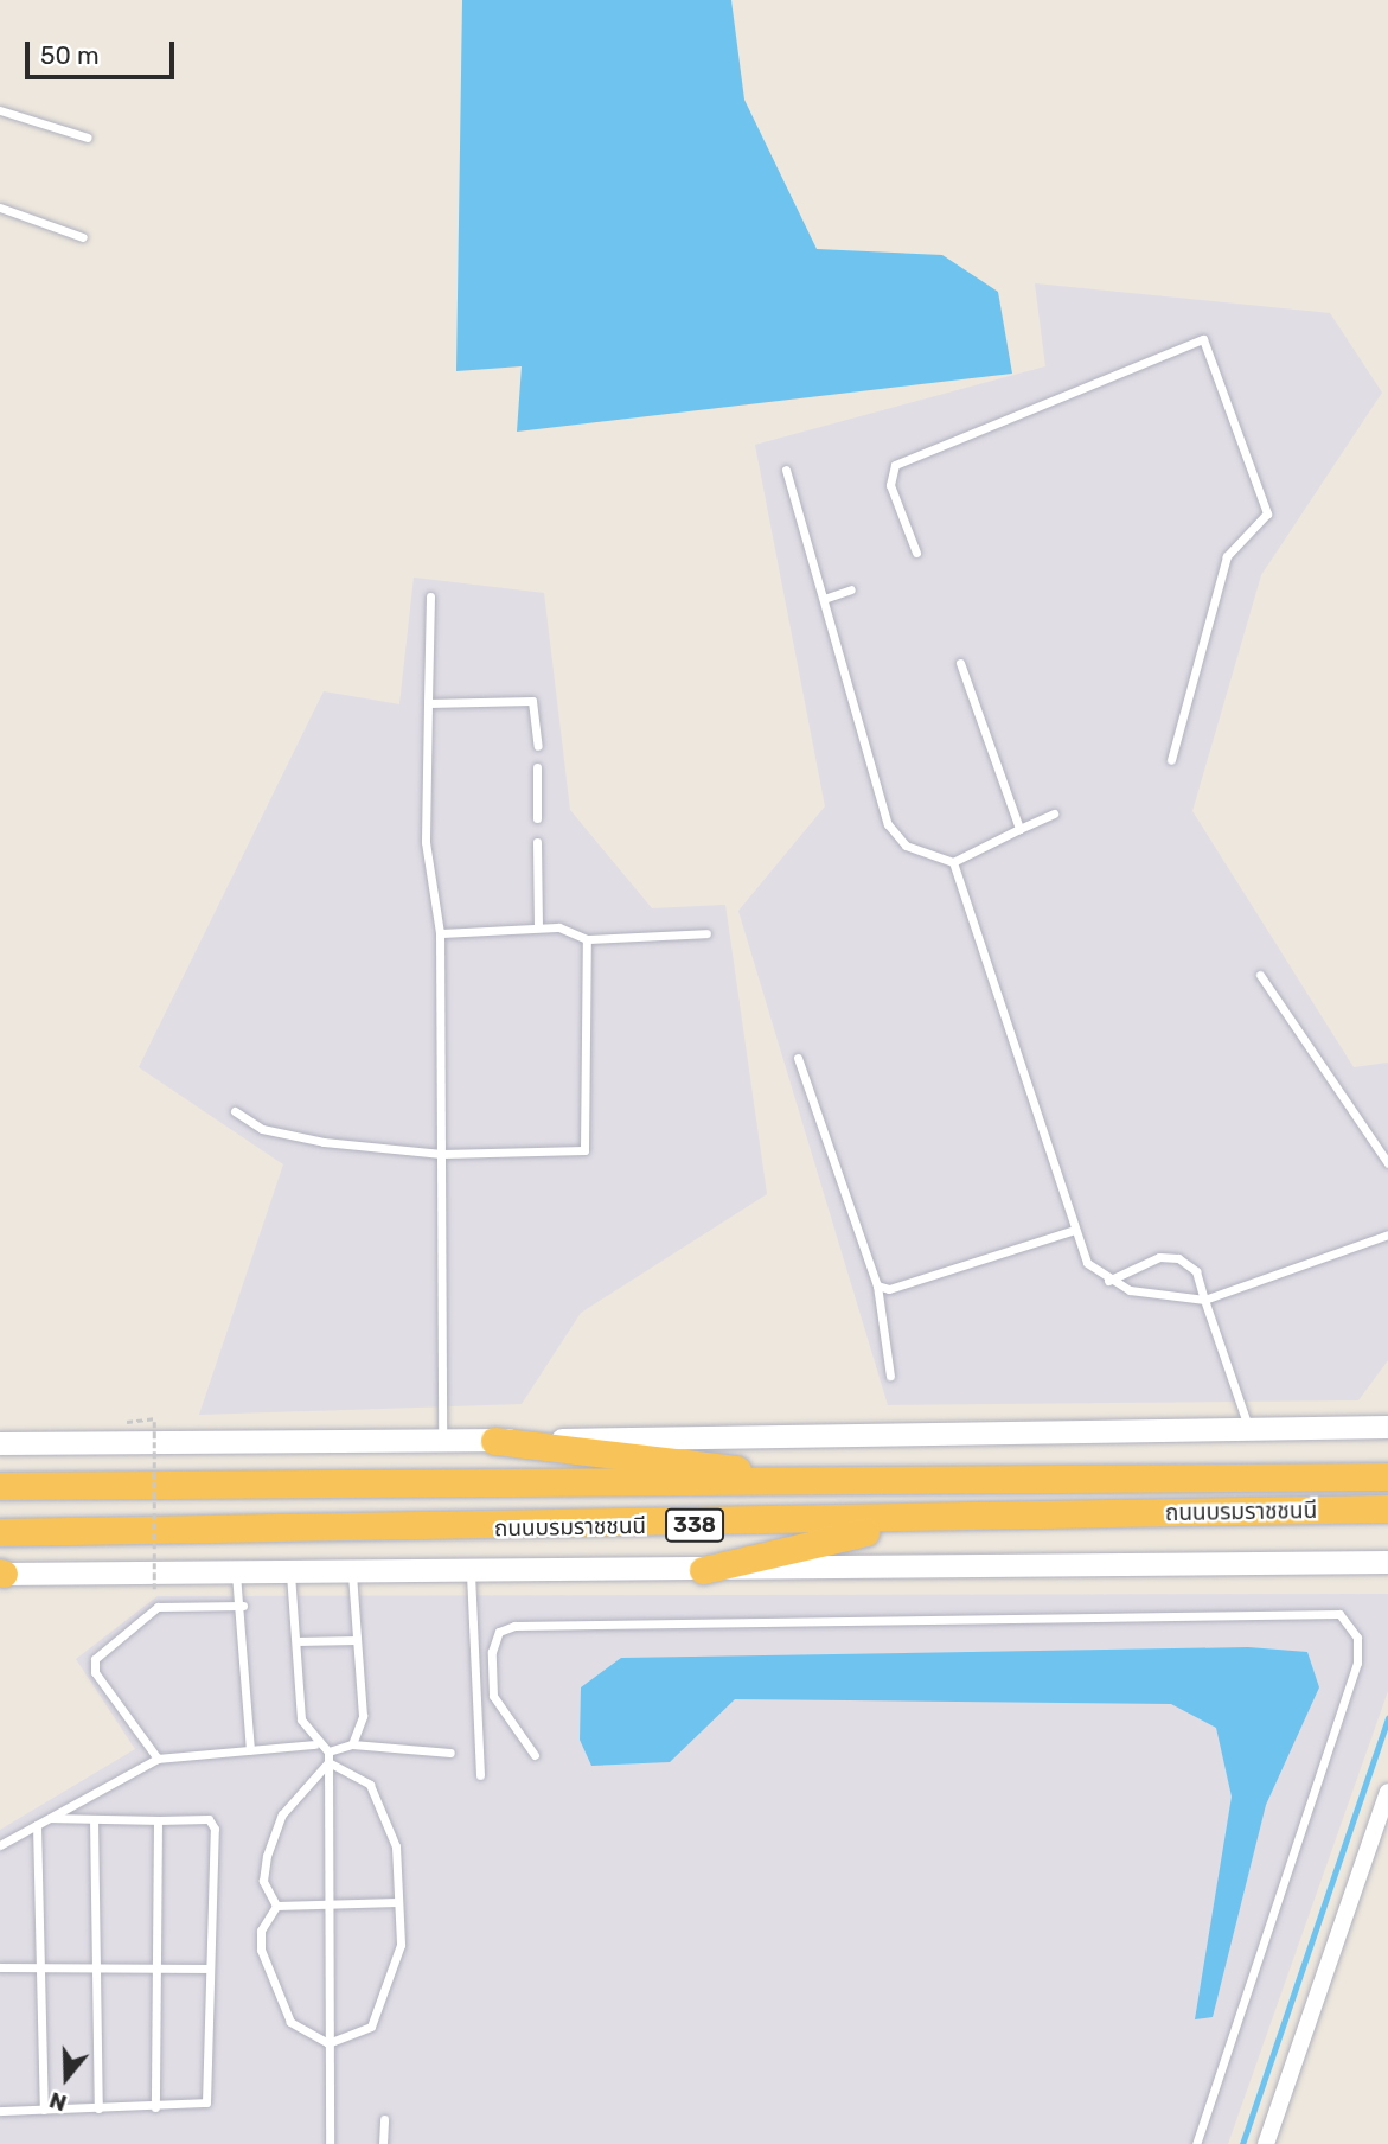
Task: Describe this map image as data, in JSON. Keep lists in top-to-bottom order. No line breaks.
{"streets":{"highway":["ถนนบรมราชชนนี","338"]},"scale_bar":"50 m","north":"bottom"}
